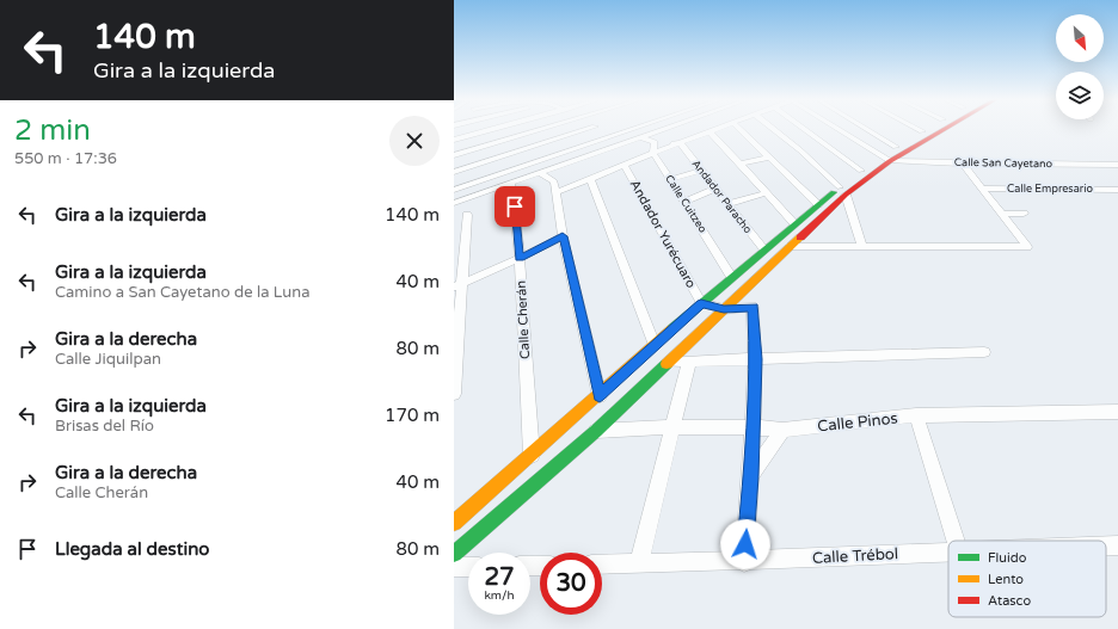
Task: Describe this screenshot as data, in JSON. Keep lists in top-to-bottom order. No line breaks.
{"streets":{"street":["Calle San Cayetano","Calle Empresario","Andador Paracho","Calle Cuitzeo","Andador Yurécuaro","Calle Cherán","Calle Pinos","Calle Trébol"]},"legend":["Fluido","Lento","Atasco"],"north":"bottom right","page":{"turn":["140 m","Gira a la izquierda"],"heading":["2 min","550 m · 17:36"],"list":[{"name":"Gira a la izquierda","value":"140 m"},{"name":"Gira a la izquierda","note":"Camino a San Cayetano de la Luna","value":"40 m"},{"name":"Gira a la derecha","note":"Calle Jiquilpan","value":"80 m"},{"name":"Gira a la izquierda","note":"Brisas del Río","value":"170 m"},{"name":"Gira a la derecha","note":"Calle Cherán","value":"40 m"},{"name":"Llegada al destino","value":"80 m"}],"speed":"27 km/h","limit":"30"}}
